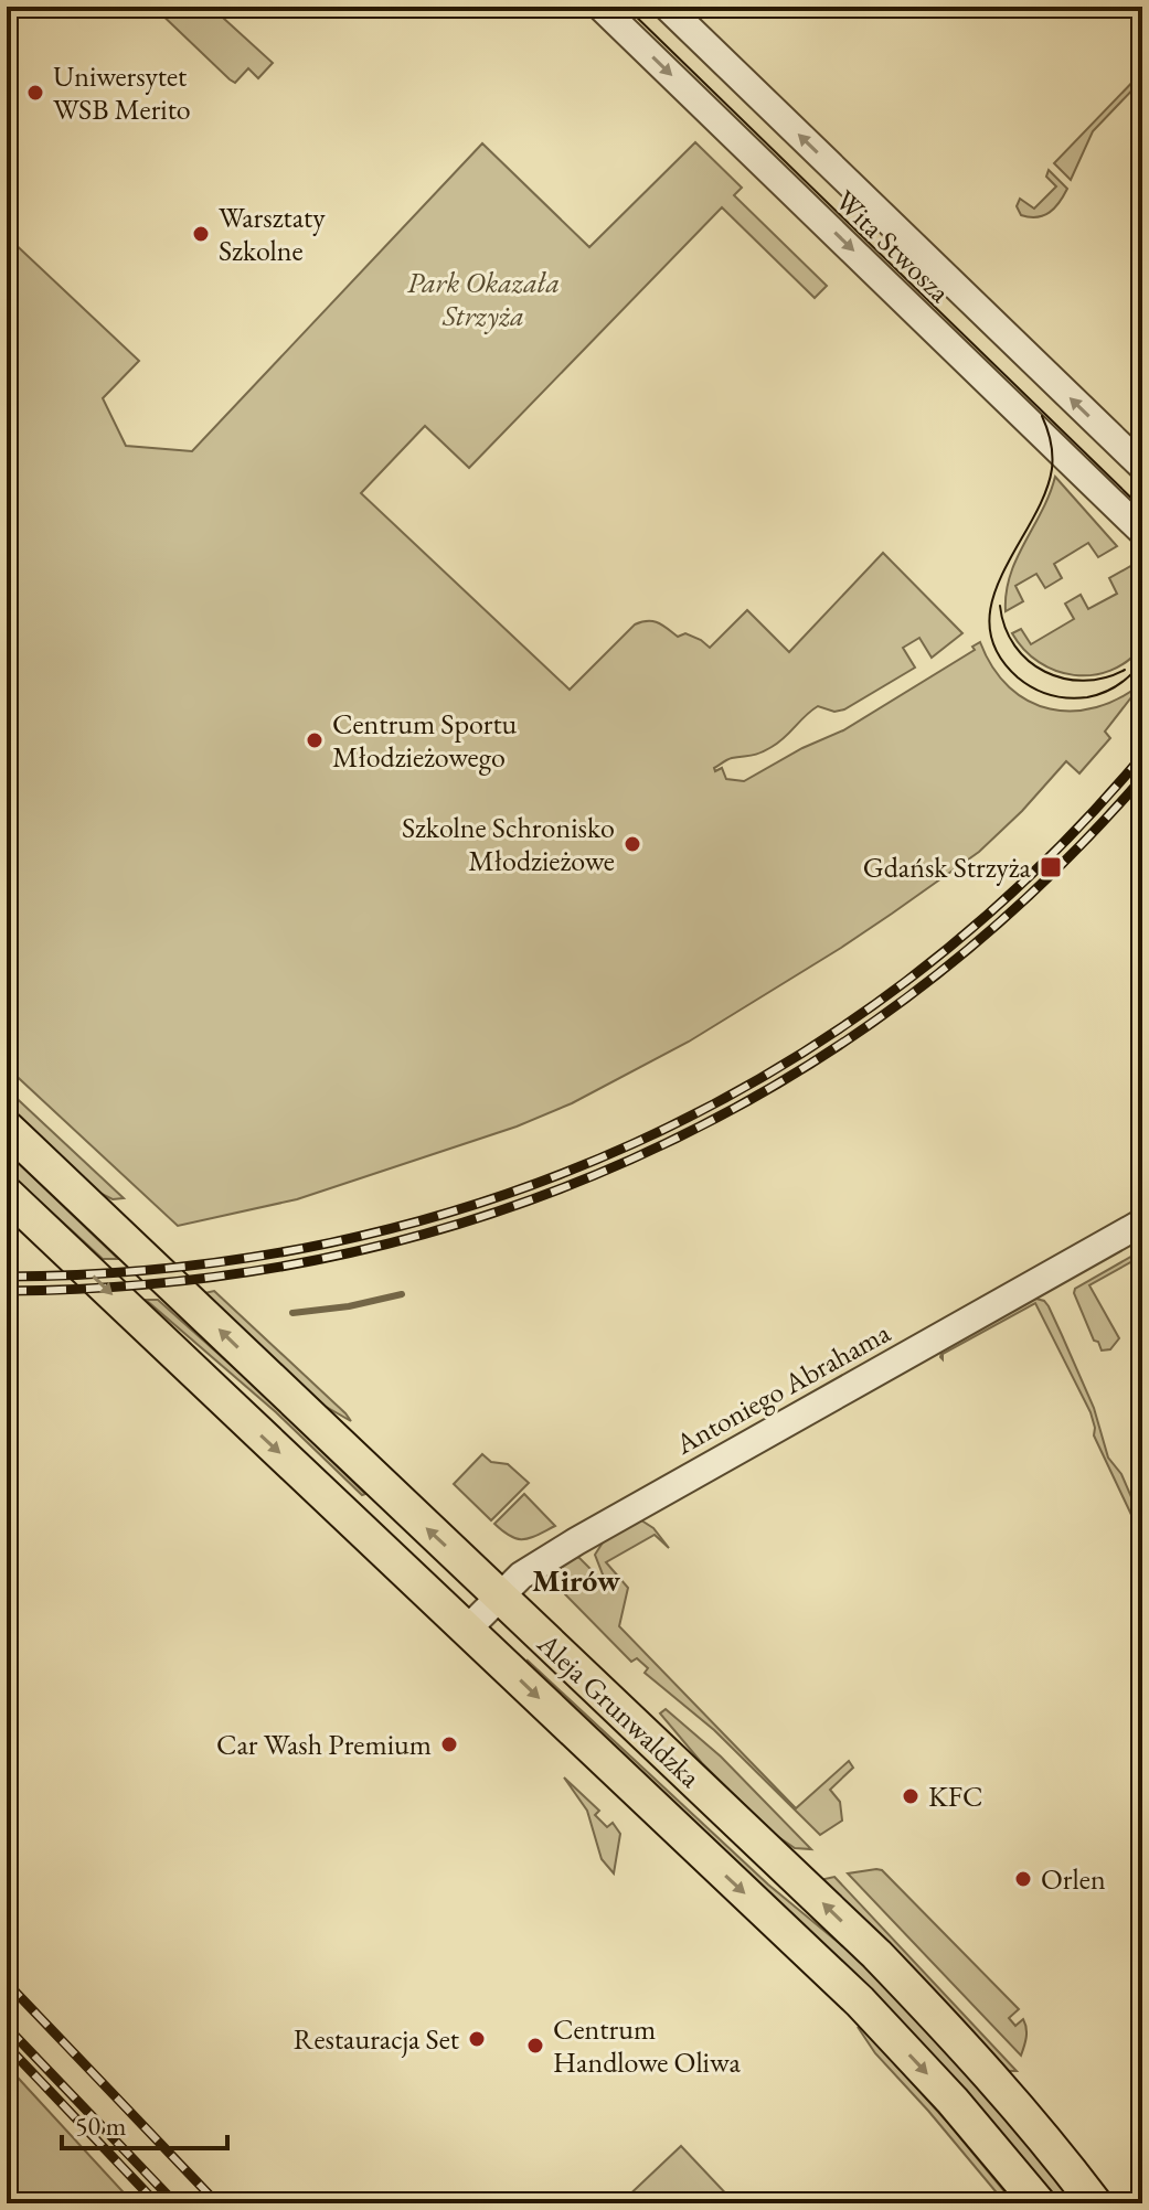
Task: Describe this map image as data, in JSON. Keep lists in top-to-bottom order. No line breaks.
{"streets":{"main road":["Aleja Grunwaldzka"],"street":["Wita Stwosza","Antoniego Abrahama"]},"crossings":[["Antoniego Abrahama","Aleja Grunwaldzka"]],"districts":["Mirów"],"parks":["Park Okazała Strzyża"],"places":{"other":["Uniwersytet WSB Merito","Warsztaty Szkolne","Centrum Sportu Młodzieżowego","Szkolne Schronisko Młodzieżowe","Car Wash Premium","KFC","Orlen","Restauracja Set","Centrum Handlowe Oliwa"],"transit":["Gdańsk Strzyża"]},"scale_bar":"50 m"}
